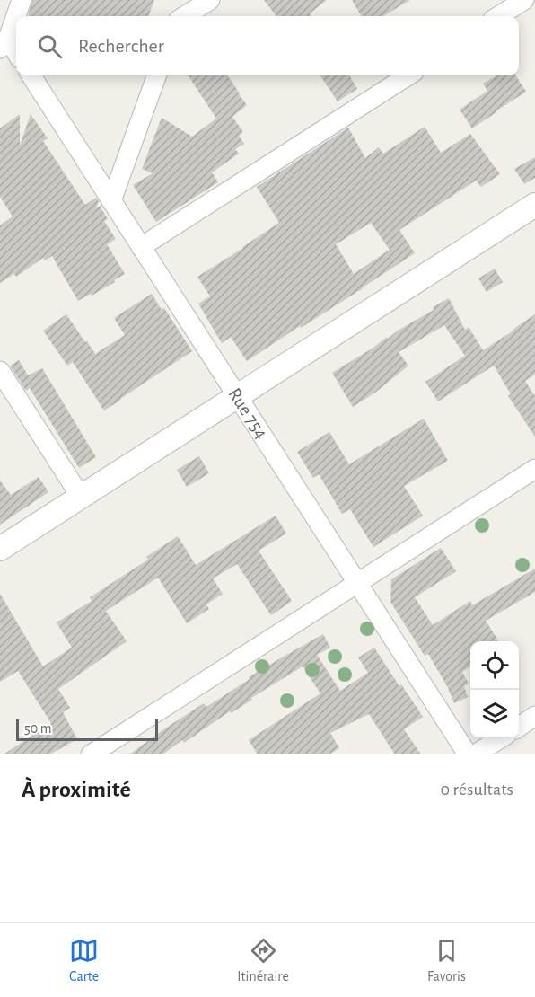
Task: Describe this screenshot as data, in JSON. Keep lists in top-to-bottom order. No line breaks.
{"streets":{"street":["Rue 754"]},"scale_bar":"50 m","page":{"search":"Rechercher","scale":"50 m","heading":["À proximité","0 résultats"],"nav":["Carte","Itinéraire","Favoris"]}}
